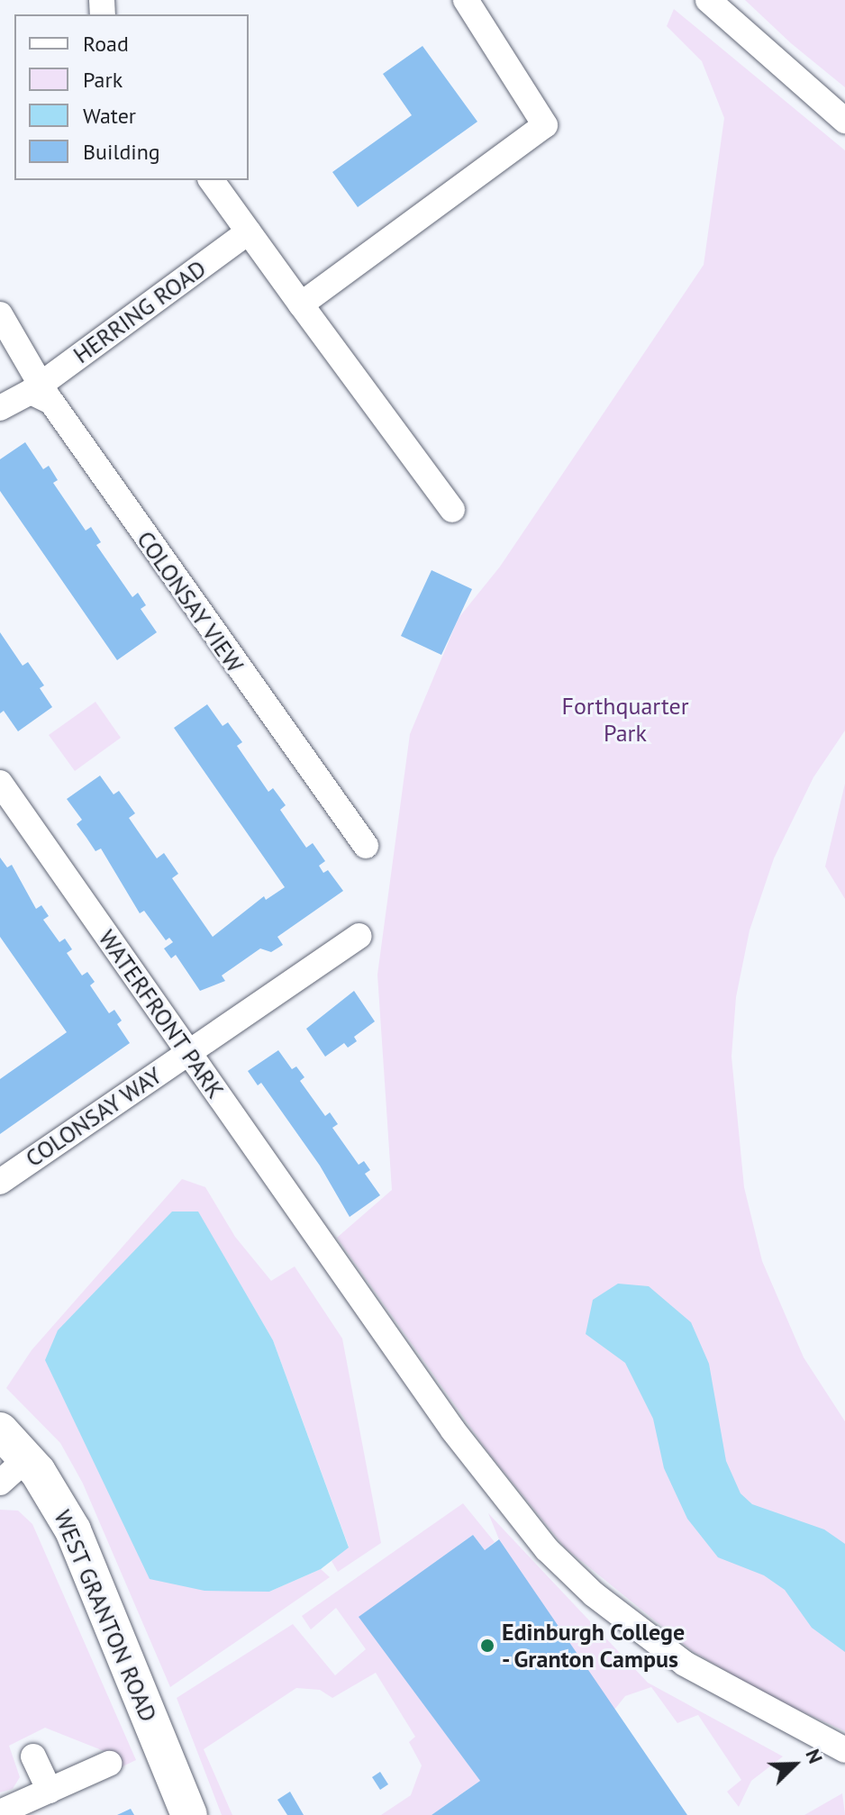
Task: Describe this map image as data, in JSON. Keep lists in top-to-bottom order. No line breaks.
{"streets":{"street":["HERRING ROAD","COLONSAY VIEW","WATERFRONT PARK","COLONSAY WAY","WEST GRANTON ROAD"]},"crossings":[["HERRING ROAD","COLONSAY VIEW"],["WATERFRONT PARK","COLONSAY WAY"]],"parks":["Forthquarter Park"],"places":["Edinburgh College - Granton Campus"],"legend":["Road","Park","Water","Building"],"north":"top right"}
